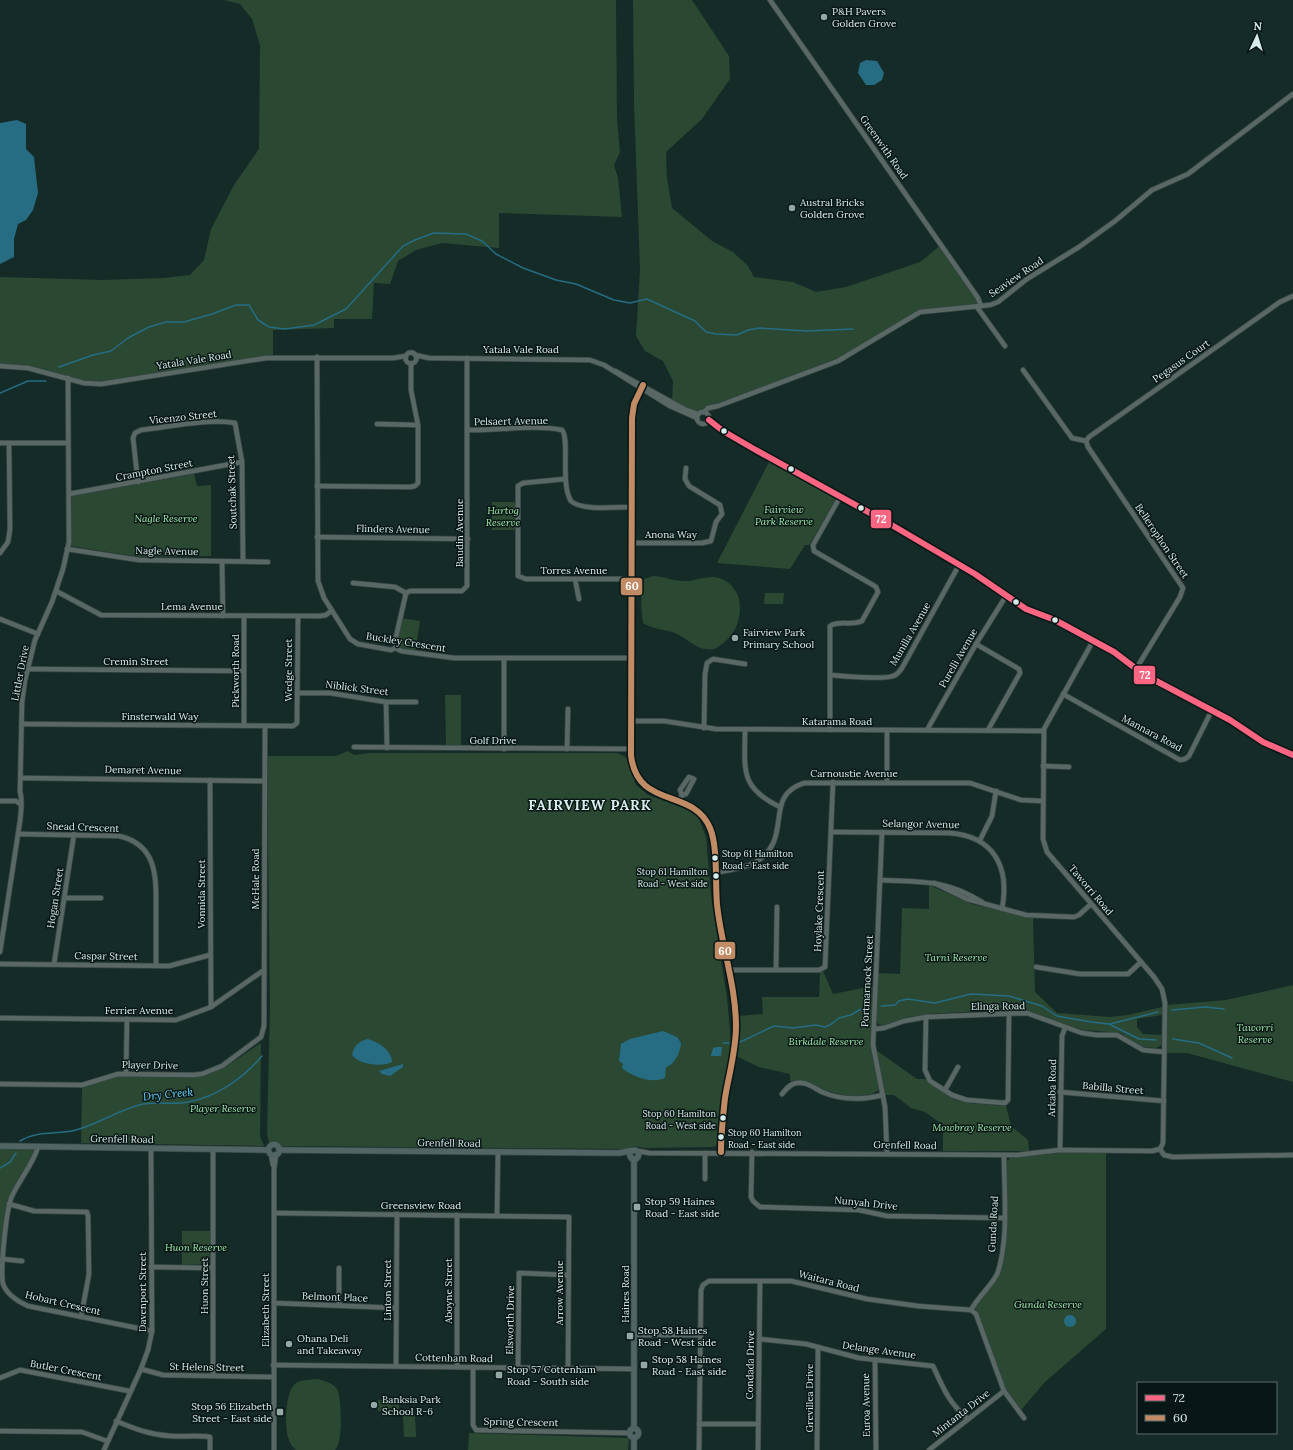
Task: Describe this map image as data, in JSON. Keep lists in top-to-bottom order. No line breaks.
{"streets":{"main road":["Grenfell Road","Haines Road"],"street":["Greenwith Road","Seaview Road","Yatala Vale Road","Pegasus Court","Vicenzo Street","Pelsaert Avenue","Crampton Street","Soutchak Street","Flinders Avenue","Baudin Avenue","Anona Way","Bellerophon Street","Nagle Avenue","Torres Avenue","Lema Avenue","Munilla Avenue","Buckley Crescent","Purelli Avenue","Cremin Street","Wedge Street","Pickworth Road","Littler Drive","Niblick Street","Finsterwald Way","Katarama Road","Mannara Road","Golf Drive","Demaret Avenue","Carnoustie Avenue","Selangor Avenue","Snead Crescent","McHale Road","Taworri Road","Vonnida Street","Hogan Street","Hoylake Crescent","Caspar Street","Portmarnock Street","Elinga Road","Ferrier Avenue","Player Drive","Arkaba Road","Babilla Street","Nunyah Drive","Greensview Road","Gunda Road","Waitara Road","Huon Street","Linton Street","Aboyne Street","Davenport Street","Arrow Avenue","Belmont Place","Hobart Crescent","Elizabeth Street","Elsworth Drive","Delange Avenue","Cottenham Road","Condada Drive","St Helens Street","Butler Crescent","Grevillea Drive","Euroa Avenue","Mintanta Drive","Spring Crescent"]},"crossings":[["Greenwith Road","Seaview Road"],["Seaview Road","Yatala Vale Road"],["Yatala Vale Road","Baudin Avenue"],["Yatala Vale Road","Buckley Crescent"],["Yatala Vale Road","Littler Drive"],["Pegasus Court","Bellerophon Street"],["Vicenzo Street","Crampton Street"],["Vicenzo Street","Soutchak Street"],["Pelsaert Avenue","Baudin Avenue"],["Pelsaert Avenue","Torres Avenue"],["Crampton Street","Soutchak Street"],["Crampton Street","Littler Drive"],["Soutchak Street","Nagle Avenue"],["Flinders Avenue","Baudin Avenue"],["Flinders Avenue","Buckley Crescent"],["Nagle Avenue","Littler Drive"],["Lema Avenue","Buckley Crescent"],["Lema Avenue","Wedge Street"],["Lema Avenue","Pickworth Road"],["Lema Avenue","Littler Drive"],["Purelli Avenue","Katarama Road"],["Cremin Street","Pickworth Road"],["Cremin Street","Littler Drive"],["Wedge Street","Niblick Street"],["Wedge Street","Finsterwald Way"],["Pickworth Road","Finsterwald Way"],["Littler Drive","Finsterwald Way"],["Littler Drive","Demaret Avenue"],["Littler Drive","Snead Crescent"],["Finsterwald Way","McHale Road"],["Katarama Road","Taworri Road"],["Mannara Road","Taworri Road"],["Demaret Avenue","McHale Road"],["Demaret Avenue","Vonnida Street"],["Carnoustie Avenue","Taworri Road"],["Carnoustie Avenue","Hoylake Crescent"],["Selangor Avenue","Hoylake Crescent"],["Selangor Avenue","Portmarnock Street"],["Snead Crescent","Hogan Street"],["Snead Crescent","Caspar Street"],["McHale Road","Ferrier Avenue"],["McHale Road","Player Drive"],["Taworri Road","Elinga Road"],["Taworri Road","Babilla Street"],["Taworri Road","Grenfell Road"],["Vonnida Street","Caspar Street"],["Vonnida Street","Ferrier Avenue"],["Hogan Street","Caspar Street"],["Portmarnock Street","Elinga Road"],["Portmarnock Street","Grenfell Road"],["Elinga Road","Arkaba Road"],["Arkaba Road","Babilla Street"],["Arkaba Road","Grenfell Road"],["Grenfell Road","Nunyah Drive"],["Grenfell Road","Gunda Road"],["Grenfell Road","Huon Street"],["Grenfell Road","Davenport Street"],["Grenfell Road","Haines Road"],["Grenfell Road","Hobart Crescent"],["Grenfell Road","Elizabeth Street"],["Nunyah Drive","Gunda Road"],["Greensview Road","Linton Street"],["Greensview Road","Aboyne Street"],["Greensview Road","Arrow Avenue"],["Greensview Road","Elizabeth Street"],["Gunda Road","Waitara Road"],["Waitara Road","Condada Drive"],["Huon Street","St Helens Street"],["Linton Street","Belmont Place"],["Linton Street","Cottenham Road"],["Aboyne Street","Cottenham Road"],["Davenport Street","Hobart Crescent"],["Davenport Street","St Helens Street"],["Davenport Street","Butler Crescent"],["Arrow Avenue","Elsworth Drive"],["Arrow Avenue","Cottenham Road"],["Haines Road","Cottenham Road"],["Haines Road","Spring Crescent"],["Belmont Place","Elizabeth Street"],["Elizabeth Street","Cottenham Road"],["Elizabeth Street","St Helens Street"],["Elsworth Drive","Cottenham Road"],["Delange Avenue","Condada Drive"],["Delange Avenue","Grevillea Drive"],["Delange Avenue","Euroa Avenue"],["Delange Avenue","Mintanta Drive"],["Cottenham Road","Spring Crescent"]],"districts":["FAIRVIEW PARK"],"water":["Dry Creek"],"parks":["Fairview Park Reserve","Hartog Reserve","Nagle Reserve","Tarni Reserve","Taworri Reserve","Birkdale Reserve","Player Reserve","Mowbray Reserve","Huon Reserve","Gunda Reserve"],"places":{"other":["P&H Pavers Golden Grove","Austral Bricks Golden Grove","Fairview Park Primary School","Stop 61 Hamilton Road - East side","Stop 61 Hamilton Road - West side","Stop 60 Hamilton Road - West side","Stop 60 Hamilton Road - East side","Ohana Deli and Takeaway","Banksia Park School R-6"],"transit":["Stop 59 Haines Road - East side","Stop 58 Haines Road - West side","Stop 58 Haines Road - East side","Stop 57 Cottenham Road - South side","Stop 56 Elizabeth Street - East side"]},"lines":["transit line 60","transit line 72"],"legend":["72","60"],"north":"top"}
